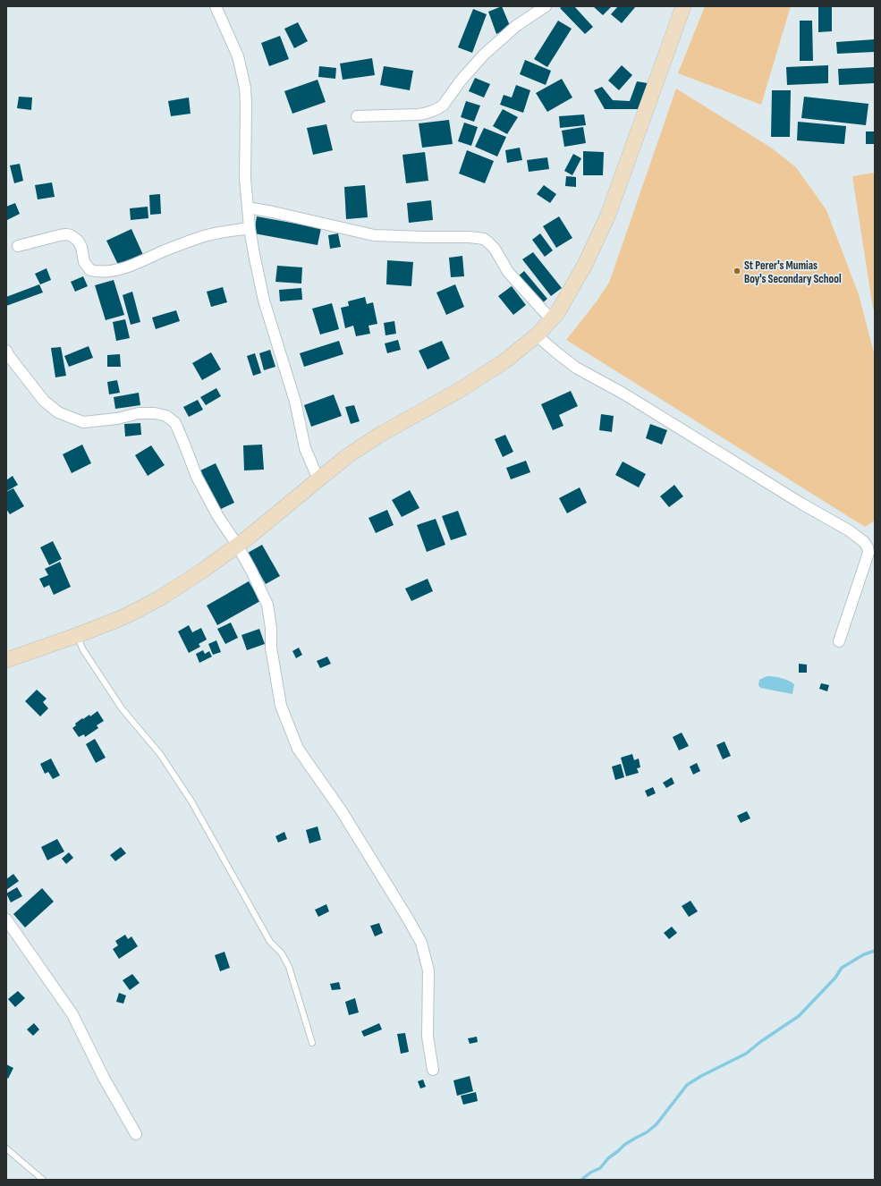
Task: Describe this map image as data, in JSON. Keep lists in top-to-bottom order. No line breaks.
{"places":["St Perer's Mumias Boy's Secondary School"]}
